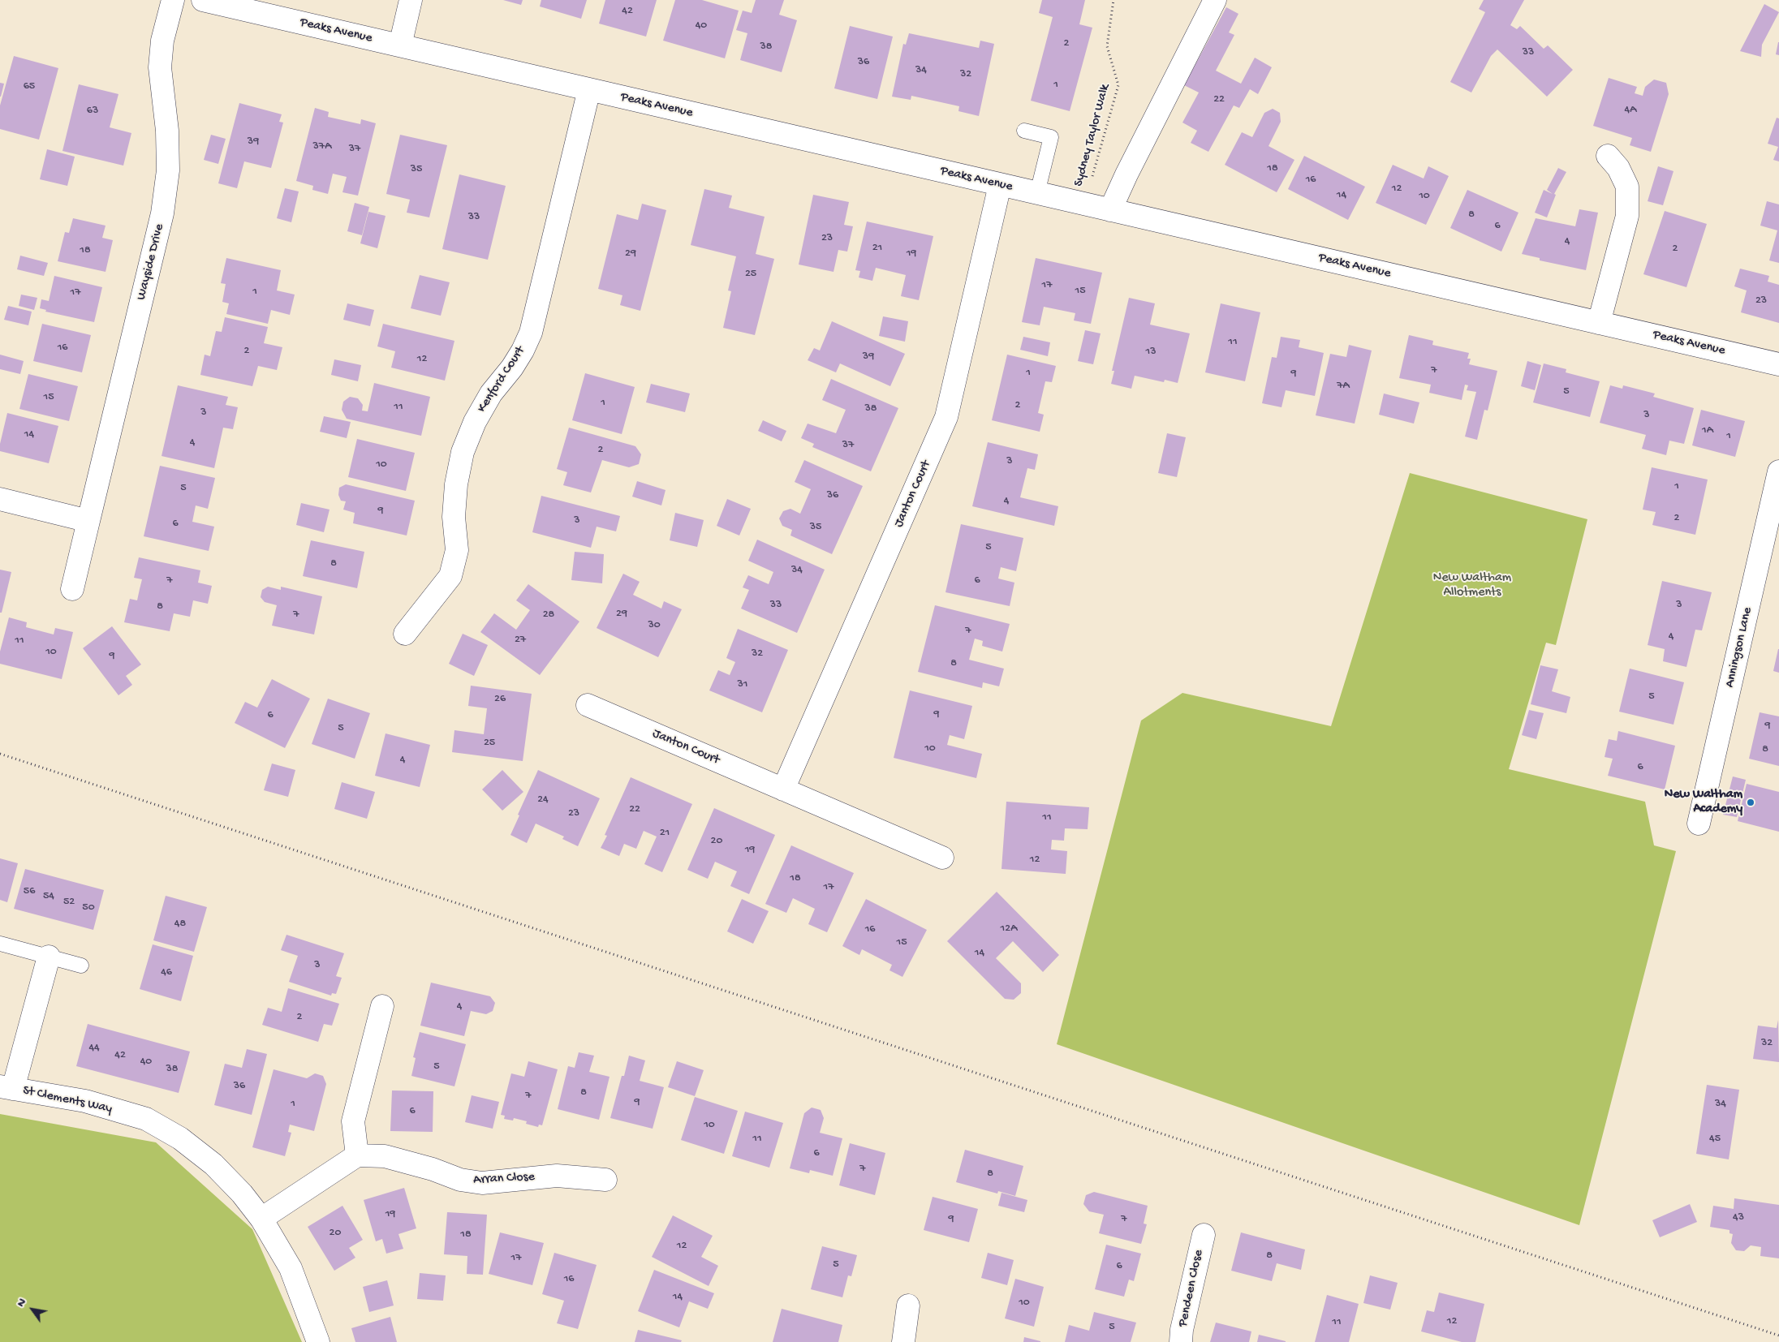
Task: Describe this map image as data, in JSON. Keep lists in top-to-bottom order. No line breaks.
{"streets":{"street":["Peaks Avenue","Wayside Drive","Kenford Court","Janton Court","Anningson Lane","St Clements Way","Arran Close","Pendeen Close"],"path":["Sydney Taylor Walk"]},"crossings":[["Peaks Avenue","Sydney Taylor Walk"],["Peaks Avenue","Kenford Court"],["Peaks Avenue","Janton Court"]],"parks":["New Waltham Allotments"],"places":["New Waltham Academy"],"house_numbers":["42","40","2","38","33","36","34","32","1","65","22","4A","63","39","37A","37","18","35","16","12","14","10","8","33","6","23","4","21","2","18","29","19","25","17","15","1","17","23","11","16","2","13","39","12","7","1","9","7A","5","15","1","2","11","38","3","3","1A","14","1","4","37","2","3","10","1","5","36","4","9","2","3","6","35","5","8","34","7","6","33","3","8","29","7","28","30","7","4","27","11","10","32","9","8","31","5","26","9","6","9","5","25","10","8","4","6","24","22","23","11","21","20","19","12","18","17","56","54","52","50","48","12A","16","15","14","3","46","4","2","32","44","42","40","5","38","36","8","7","9","1","34","6","10","11","45","6","7","8","19","43","9","7","20","18","12","8","17","5","6","16","14","10","12","11","5"],"north":"top left"}
